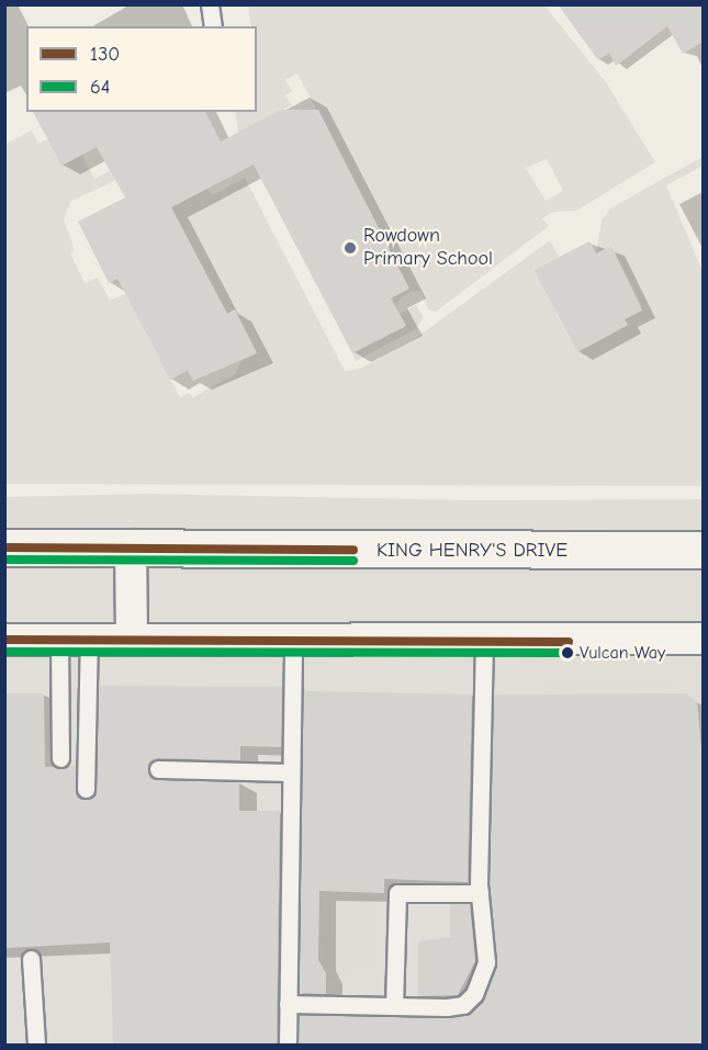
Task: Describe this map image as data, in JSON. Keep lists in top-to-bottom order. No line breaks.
{"streets":{"street":["KING HENRY'S DRIVE"]},"places":["Rowdown Primary School","Vulcan Way"],"lines":["transit line 130","transit line 64"],"legend":["130","64"]}
